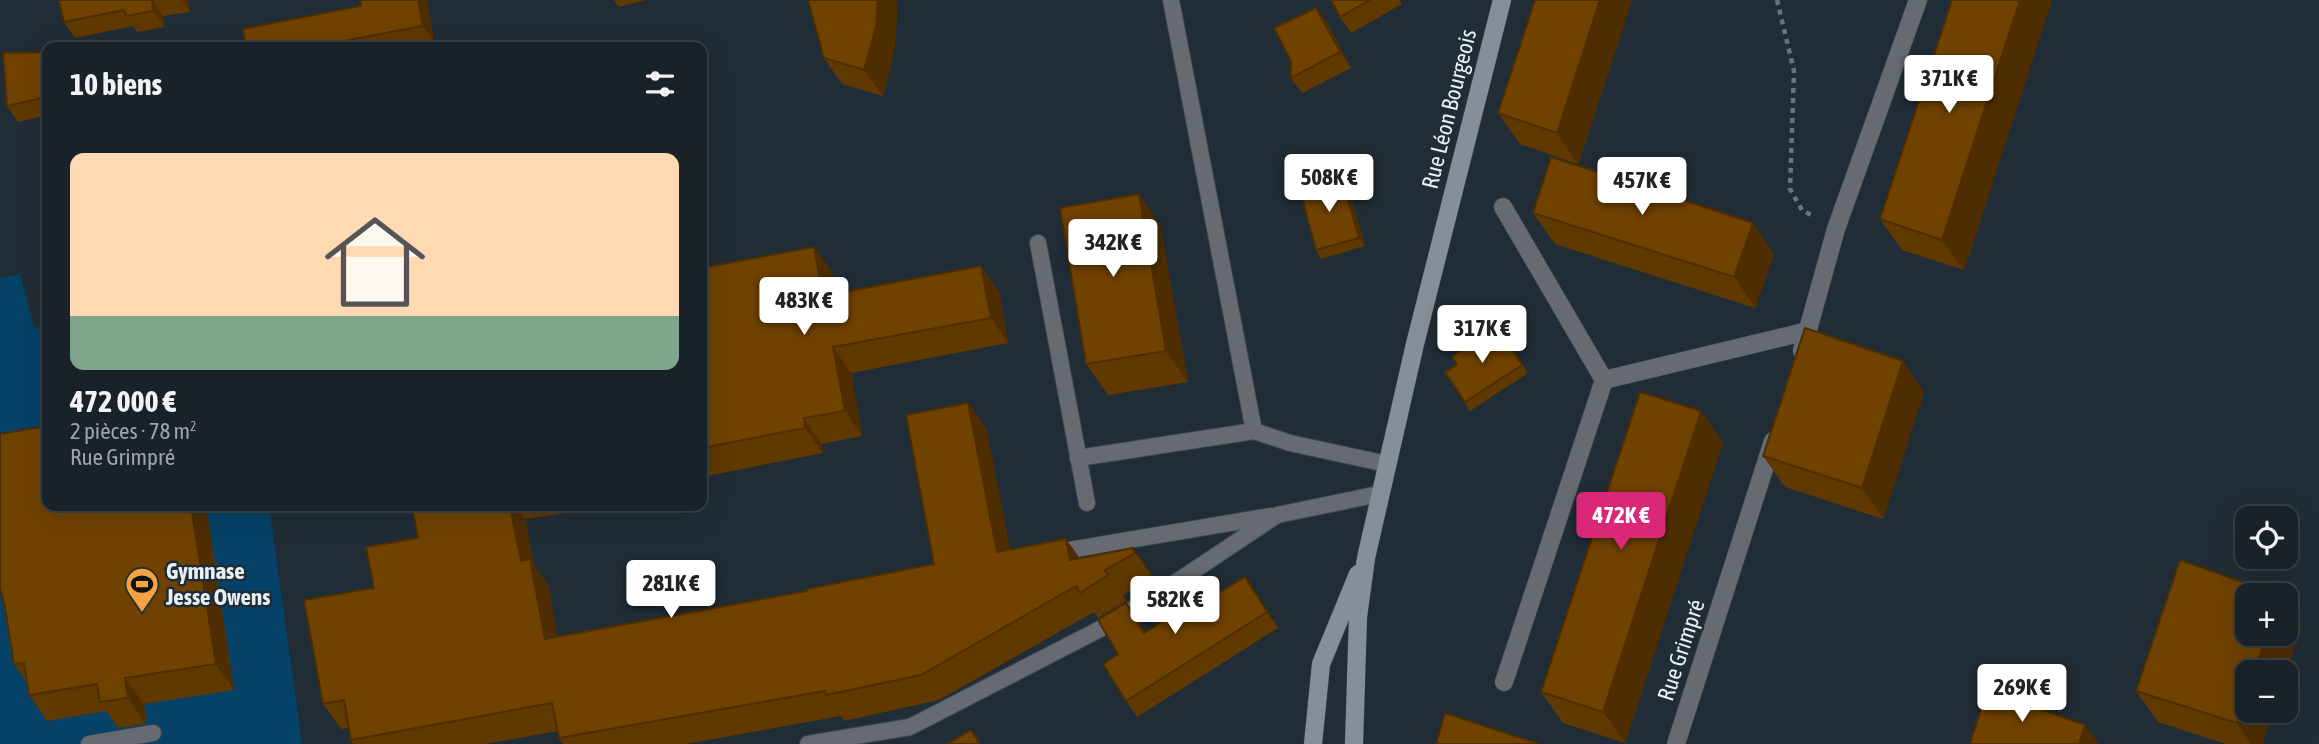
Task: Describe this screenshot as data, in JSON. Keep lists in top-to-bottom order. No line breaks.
{"streets":{"street":["Rue Léon Bourgeois","Rue Grimpré"]},"places":{"sports":["Gymnase Jesse Owens"]},"page":{"heading":"10 biens","price":["371K €","508K €","457K €","342K €","483K €","317K €","472K €","281K €","582K €","269K €"],"list":[{"name":"472 000 €","note":"2 pièces · 78 m² · Rue Grimpré"}],"map_buttons":["+","−"]}}
